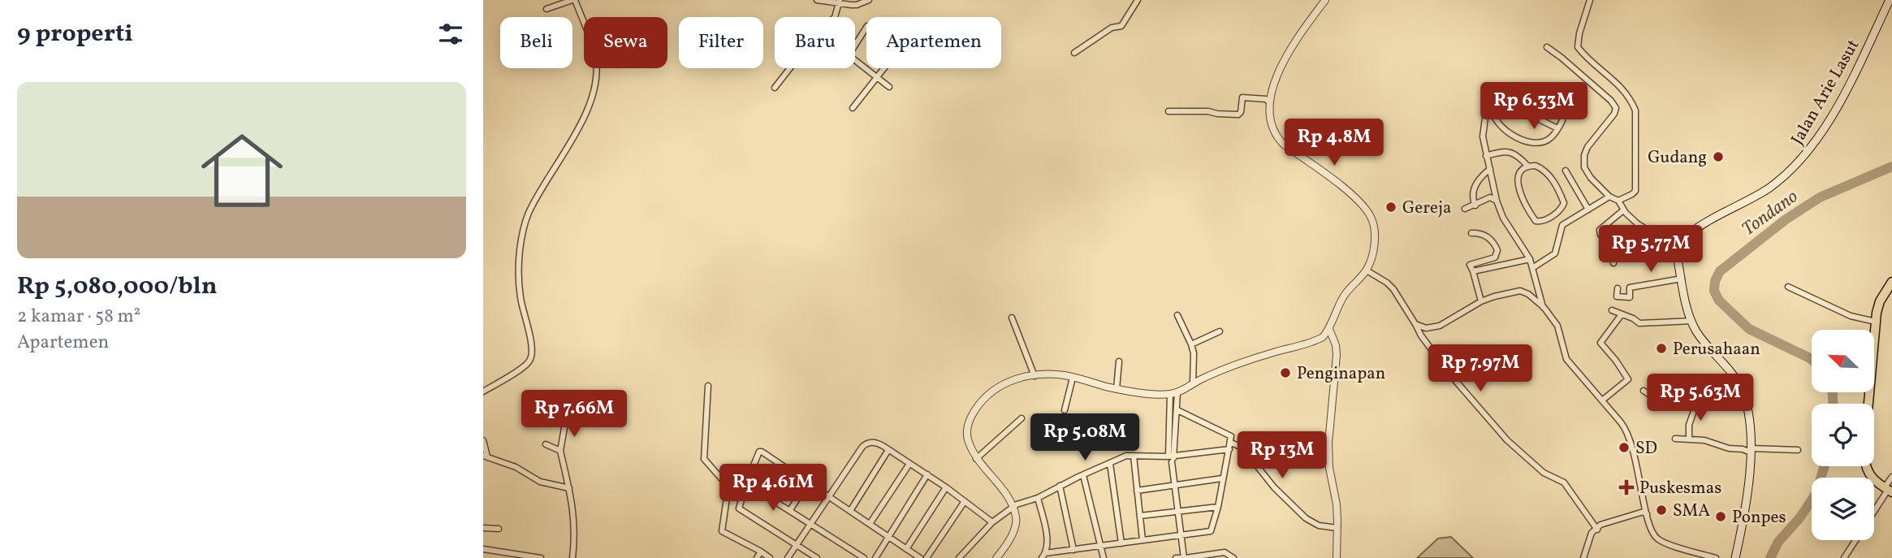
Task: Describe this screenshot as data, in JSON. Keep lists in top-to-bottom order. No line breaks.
{"streets":{"main road":["Jalan Arie Lasut"]},"water":["Tondano"],"places":{"other":["Gudang","Gereja","Perusahaan","Penginapan","SD","SMA","Ponpes"],"health":["Puskesmas"]},"north":"top left","page":{"heading":"9 properti","chip":["Beli","Sewa","Filter","Baru","Apartemen"],"list":[{"name":"Rp 5,080,000/bln","note":"2 kamar · 58 m² · Apartemen"}],"price":["Rp 6.33M","Rp 4.8M","Rp 5.77M","Rp 7.97M","Rp 5.63M","Rp 7.66M","Rp 5.08M","Rp 13M","Rp 4.61M"]}}
